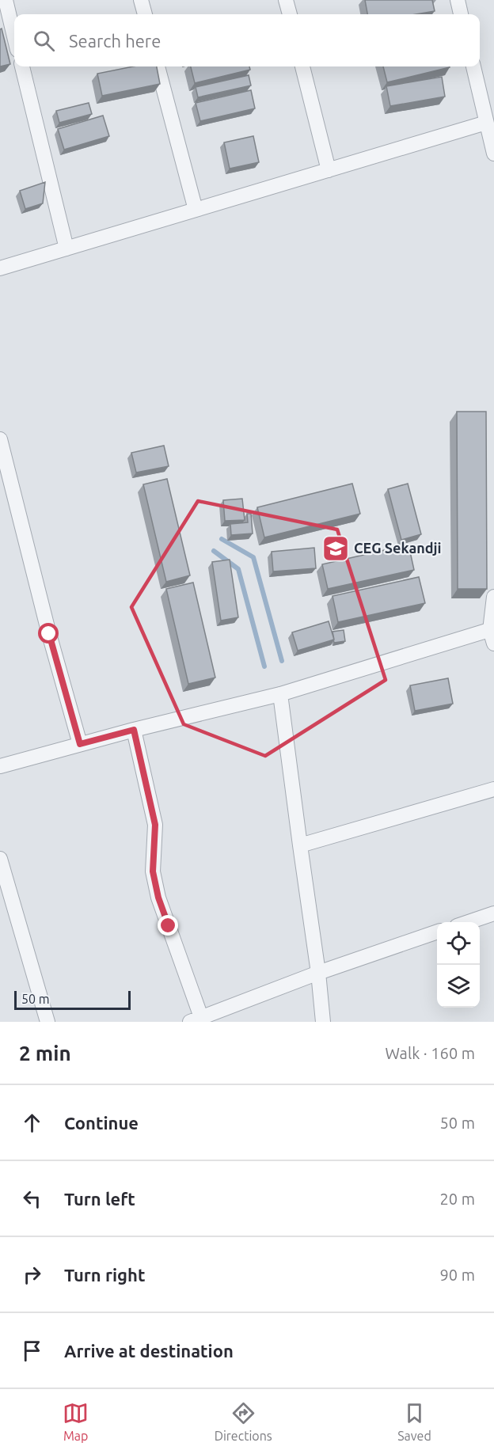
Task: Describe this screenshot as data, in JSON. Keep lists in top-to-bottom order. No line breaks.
{"places":{"school or university":["CEG Sekandji"]},"scale_bar":"50 m","page":{"search":"Search here","scale":"50 m","heading":["2 min","Walk · 160 m"],"list":[["Continue","50 m"],["Turn left","20 m"],["Turn right","90 m"],"Arrive at destination"],"nav":["Map","Directions","Saved"]}}
